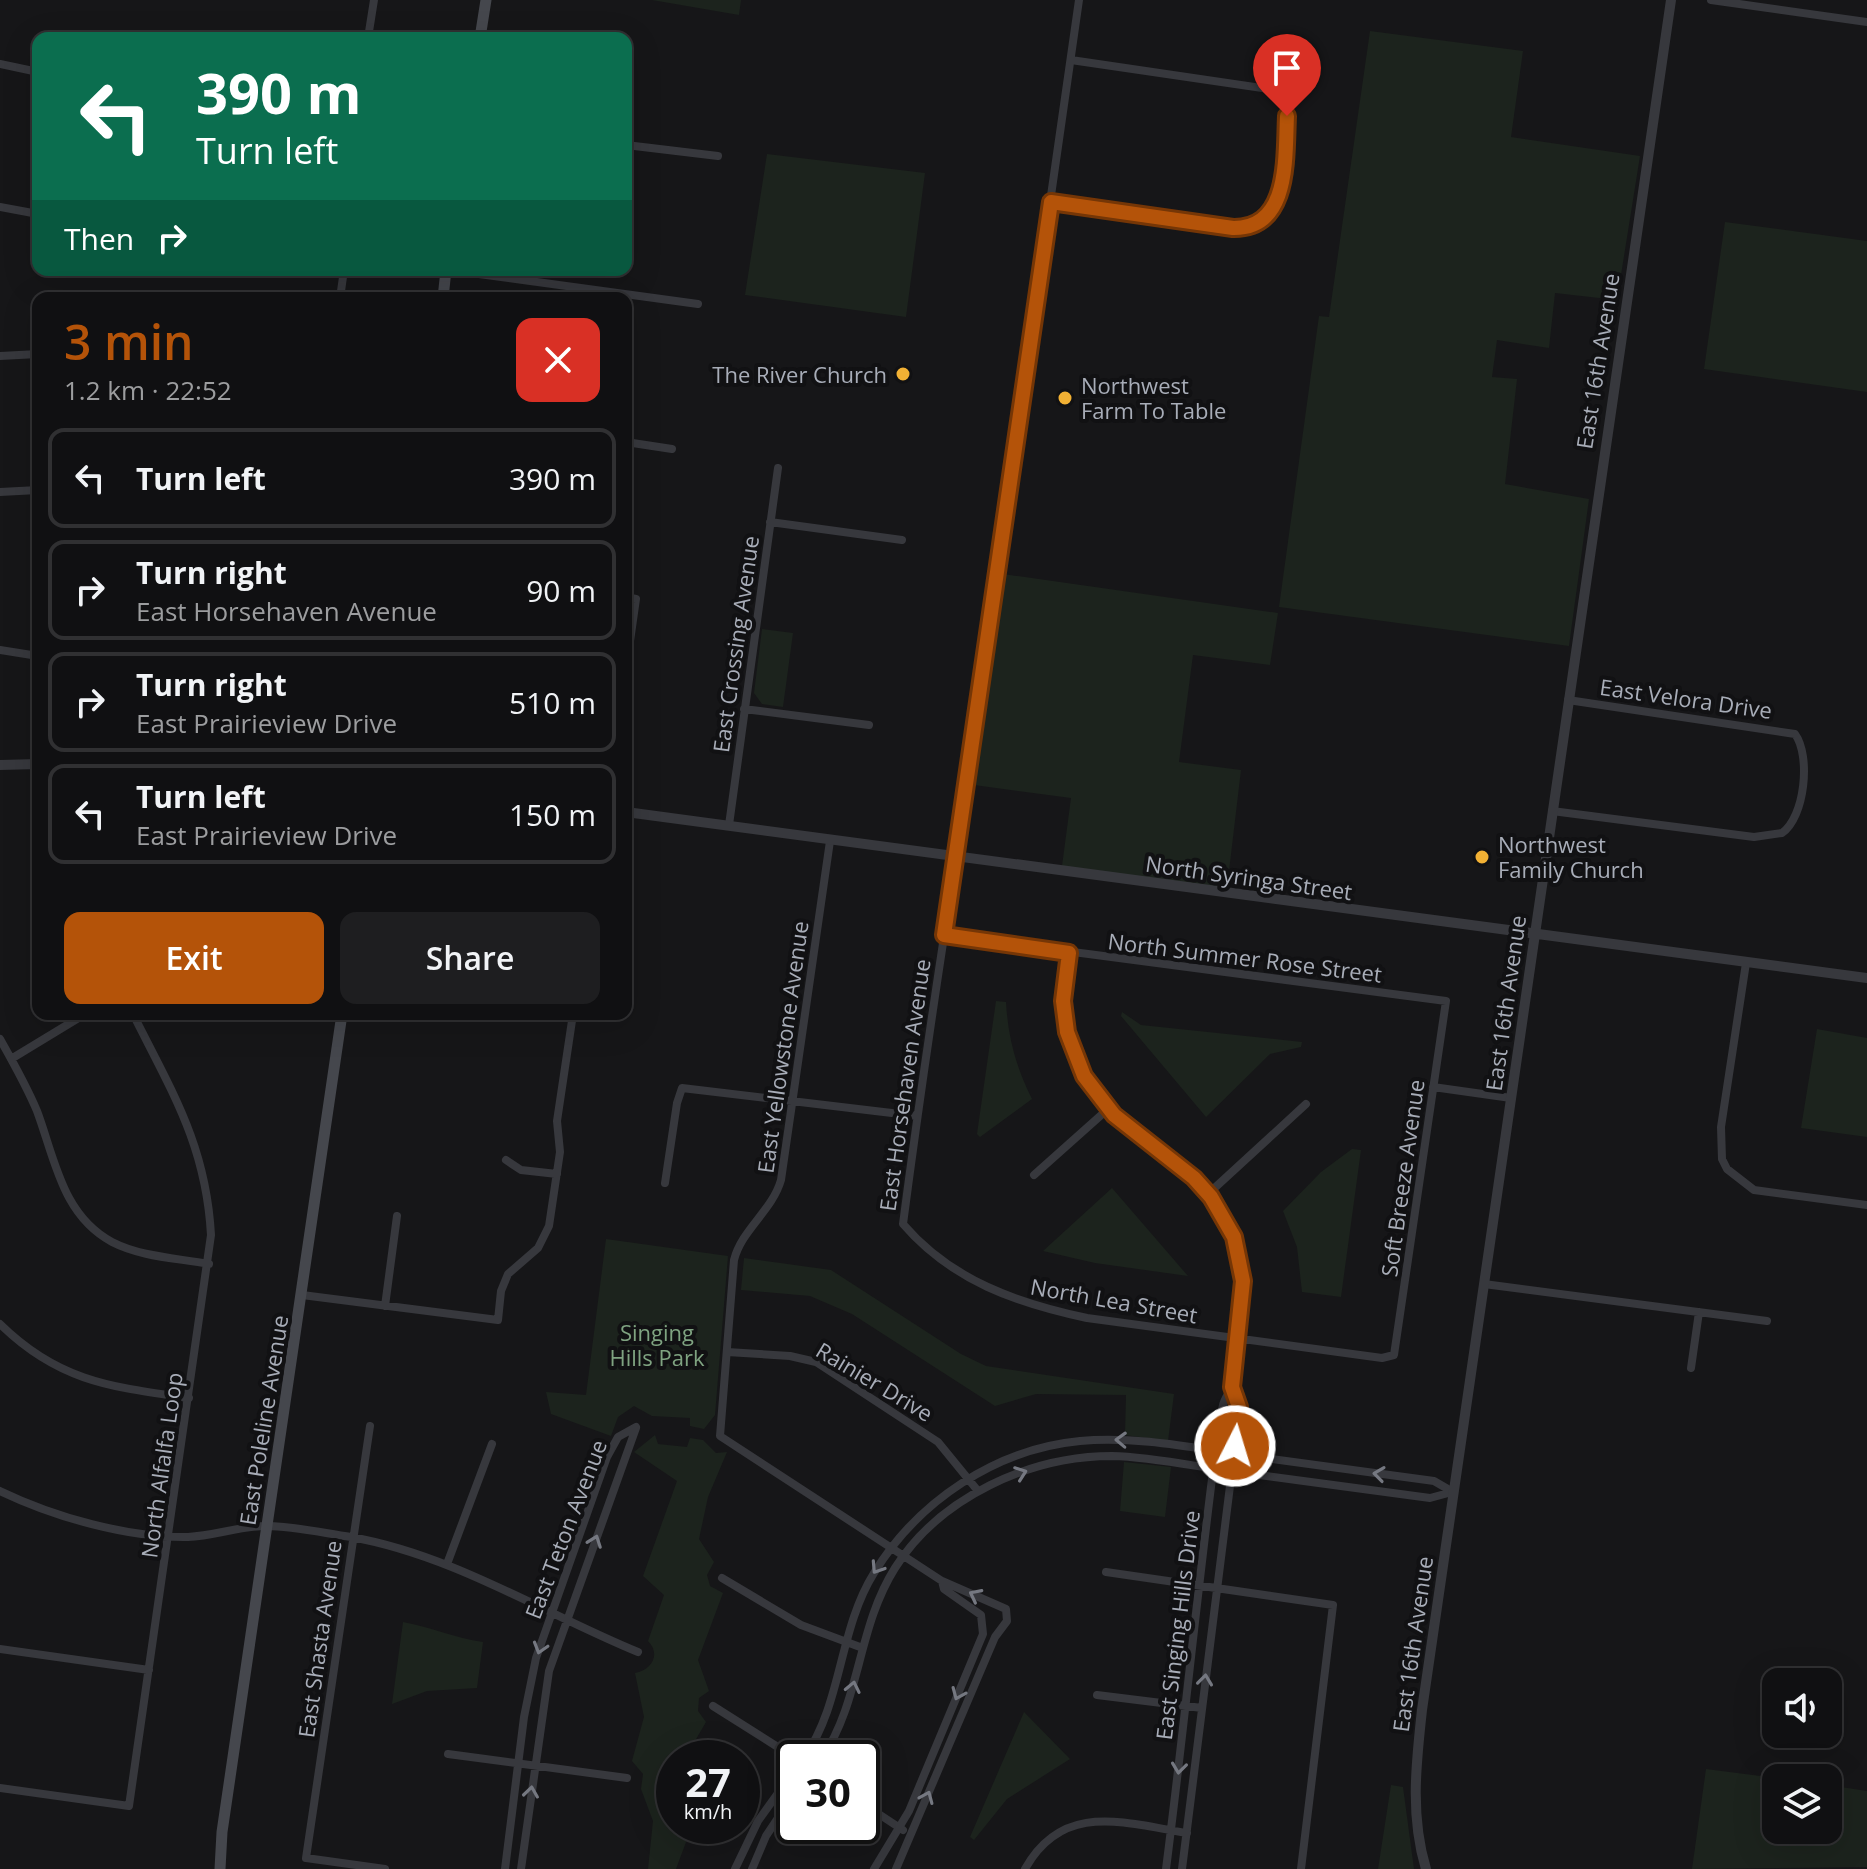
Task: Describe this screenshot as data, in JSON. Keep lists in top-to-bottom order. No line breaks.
{"streets":{"main road":["East Poleline Avenue"],"street":["East 16th Avenue","East Crossing Avenue","East Velora Drive","North Syringa Street","North Summer Rose Street","East Yellowstone Avenue","East Horsehaven Avenue","Soft Breeze Avenue","North Lea Street","Rainier Drive","North Alfalfa Loop","East Teton Avenue","East Singing Hills Drive","East Shasta Avenue"]},"crossings":[["East 16th Avenue","East Velora Drive"],["East 16th Avenue","North Syringa Street"],["East Crossing Avenue","North Syringa Street"],["North Syringa Street","East Yellowstone Avenue"],["North Syringa Street","East Horsehaven Avenue"],["North Summer Rose Street","East Horsehaven Avenue"],["North Summer Rose Street","Soft Breeze Avenue"],["North Summer Rose Street","East Singing Hills Drive"],["East Yellowstone Avenue","Rainier Drive"],["East Horsehaven Avenue","North Lea Street"],["Soft Breeze Avenue","North Lea Street"],["North Lea Street","East Singing Hills Drive"]],"parks":["Singing Hills Park"],"places":["The River Church","Northwest Farm To Table","Northwest Family Church"],"page":{"turn":["390 m","Turn left"],"then":"Then","heading":["3 min","1.2 km · 22:52"],"list":[{"name":"Turn left","value":"390 m"},{"name":"Turn right","note":"East Horsehaven Avenue","value":"90 m"},{"name":"Turn right","note":"East Prairieview Drive","value":"510 m"},{"name":"Turn left","note":"East Prairieview Drive","value":"150 m"}],"buttons":["Exit","Share"],"speed":"27 km/h","limit":"30"}}
